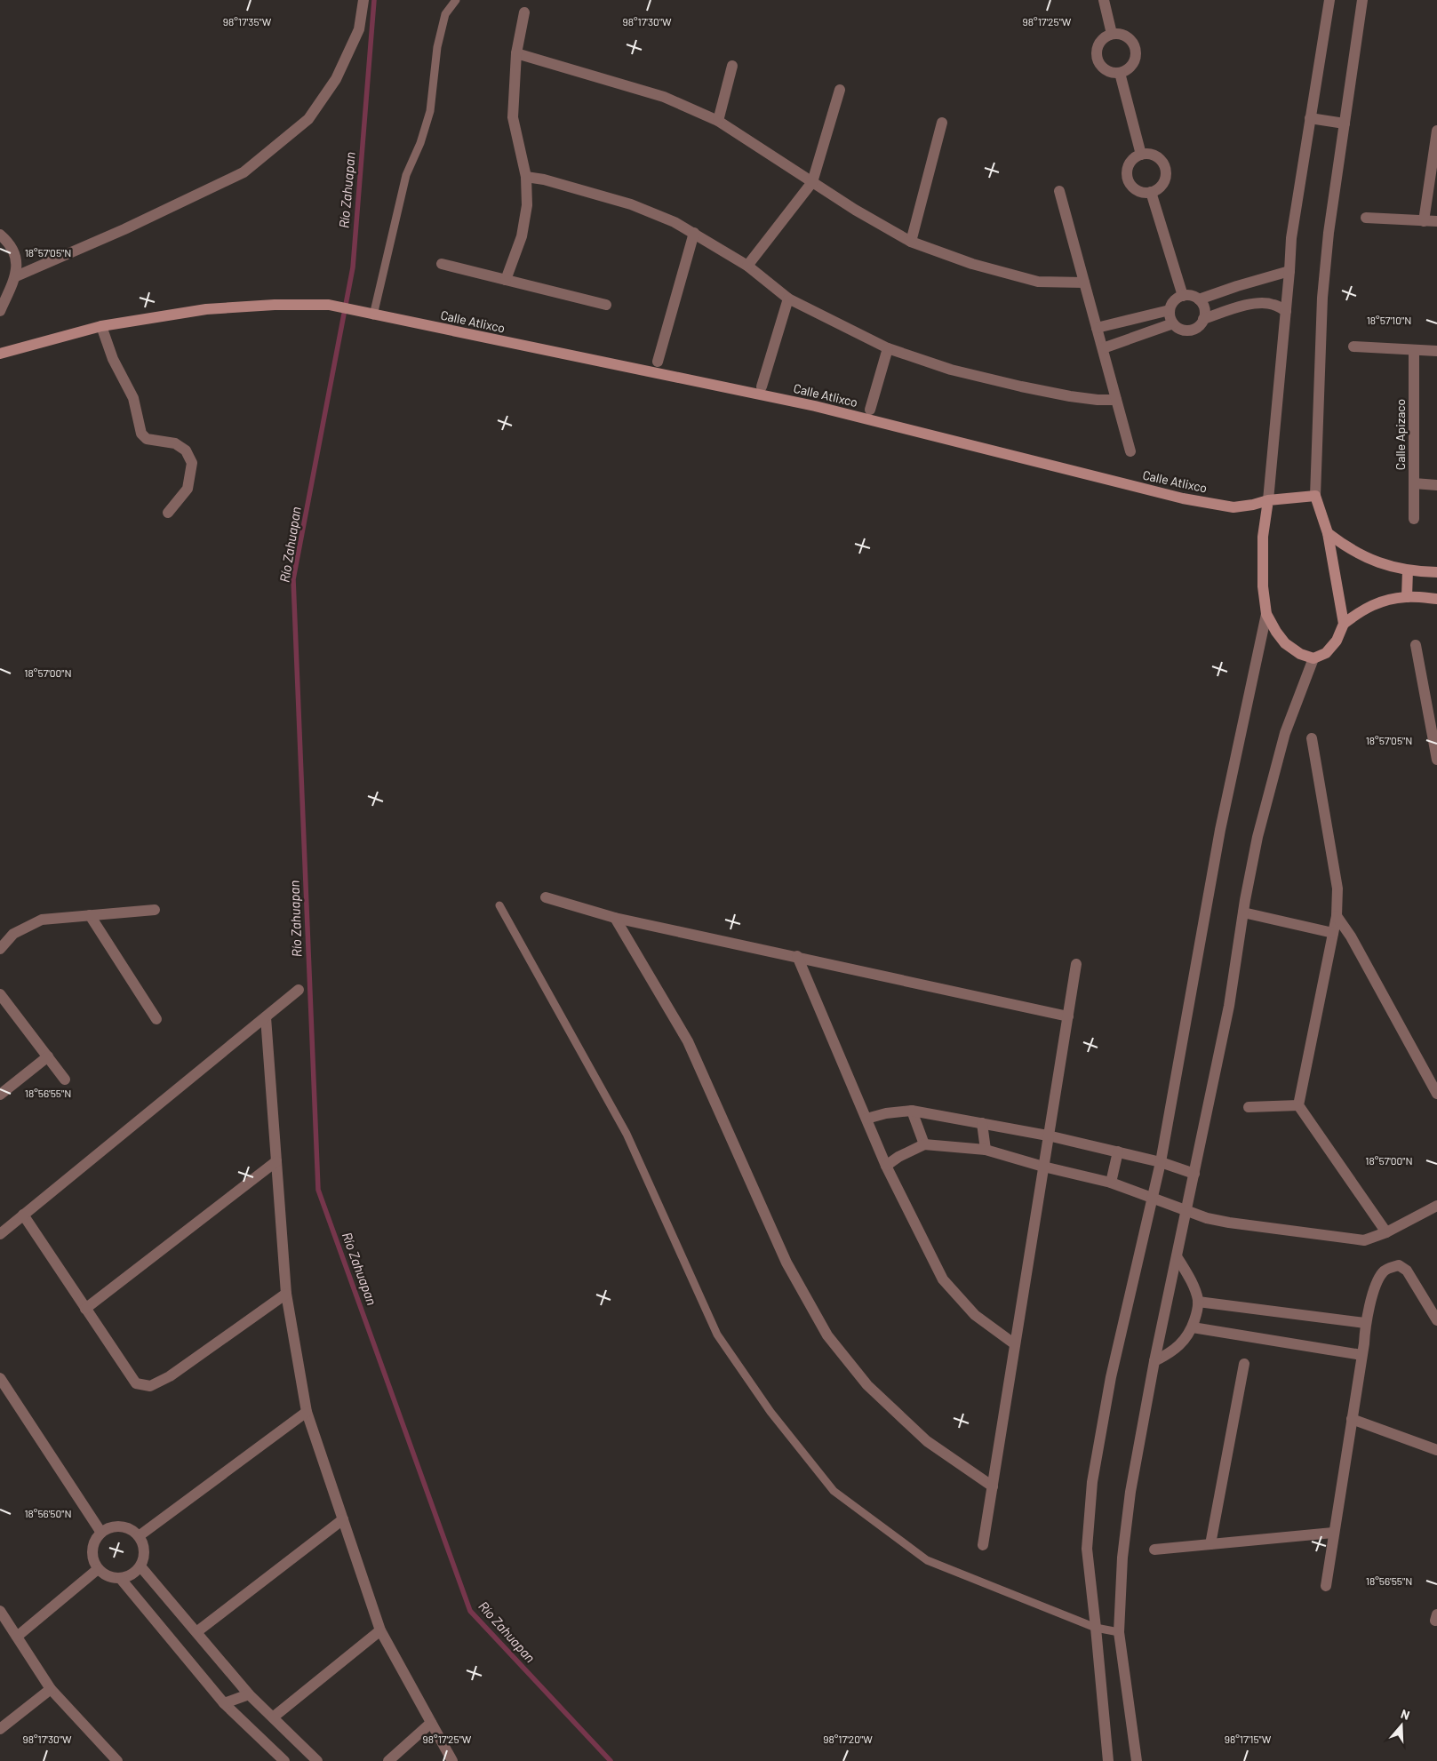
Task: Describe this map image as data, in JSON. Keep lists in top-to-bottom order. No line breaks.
{"streets":{"street":["Calle Atlixco","Calle Apizaco"]},"water":["Río Zahuapan"],"north":"top","coordinates":["98°17'25\"W","98°17'35\"W","98°17'30\"W","18°57'05\"N","18°57'10\"N","18°57'00\"N","18°56'55\"N","18°56'50\"N","98°17'20\"W","98°17'15\"W"]}
